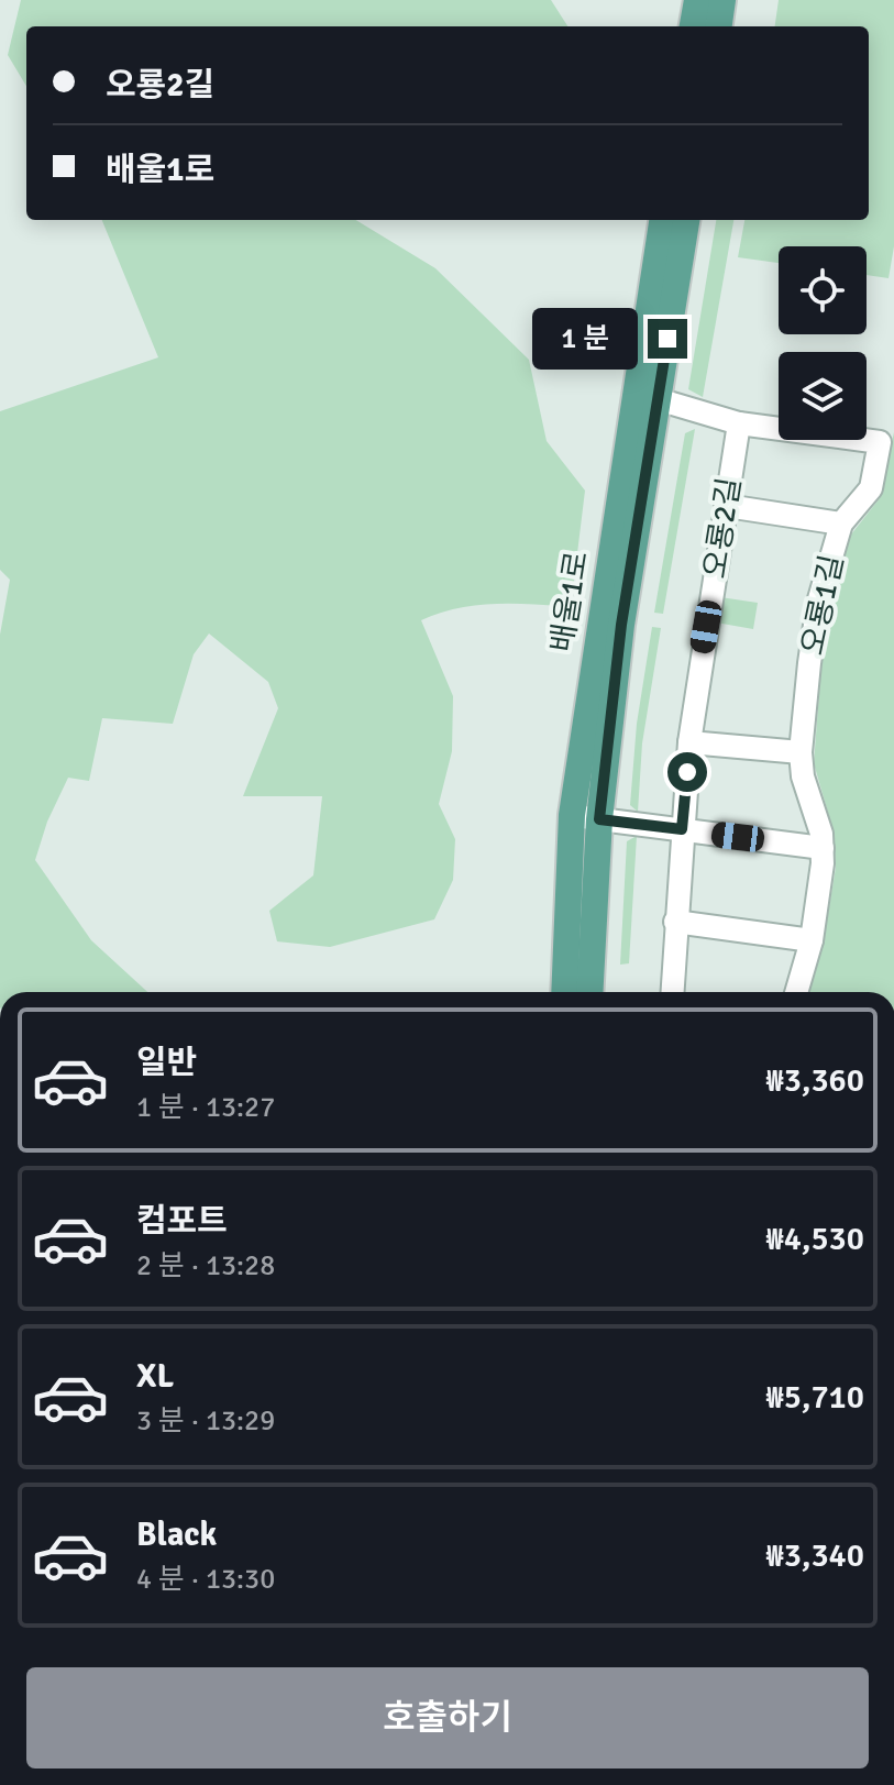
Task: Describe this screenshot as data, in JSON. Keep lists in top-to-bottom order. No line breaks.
{"streets":{"main road":["배울1로"],"street":["오룡2길","오룡1길"]},"crossings":[["오룡2길","오룡1길"],["배울1로","오룡1길"]],"page":{"banner":["오룡2길","배울1로"],"bubble":"1 분","list":[{"name":"일반","note":"1 분 · 13:27","value":"₩3,360"},{"name":"컴포트","note":"2 분 · 13:28","value":"₩4,530"},{"name":"XL","note":"3 분 · 13:29","value":"₩5,710"},{"name":"Black","note":"4 분 · 13:30","value":"₩3,340"}],"buttons":"호출하기"}}
